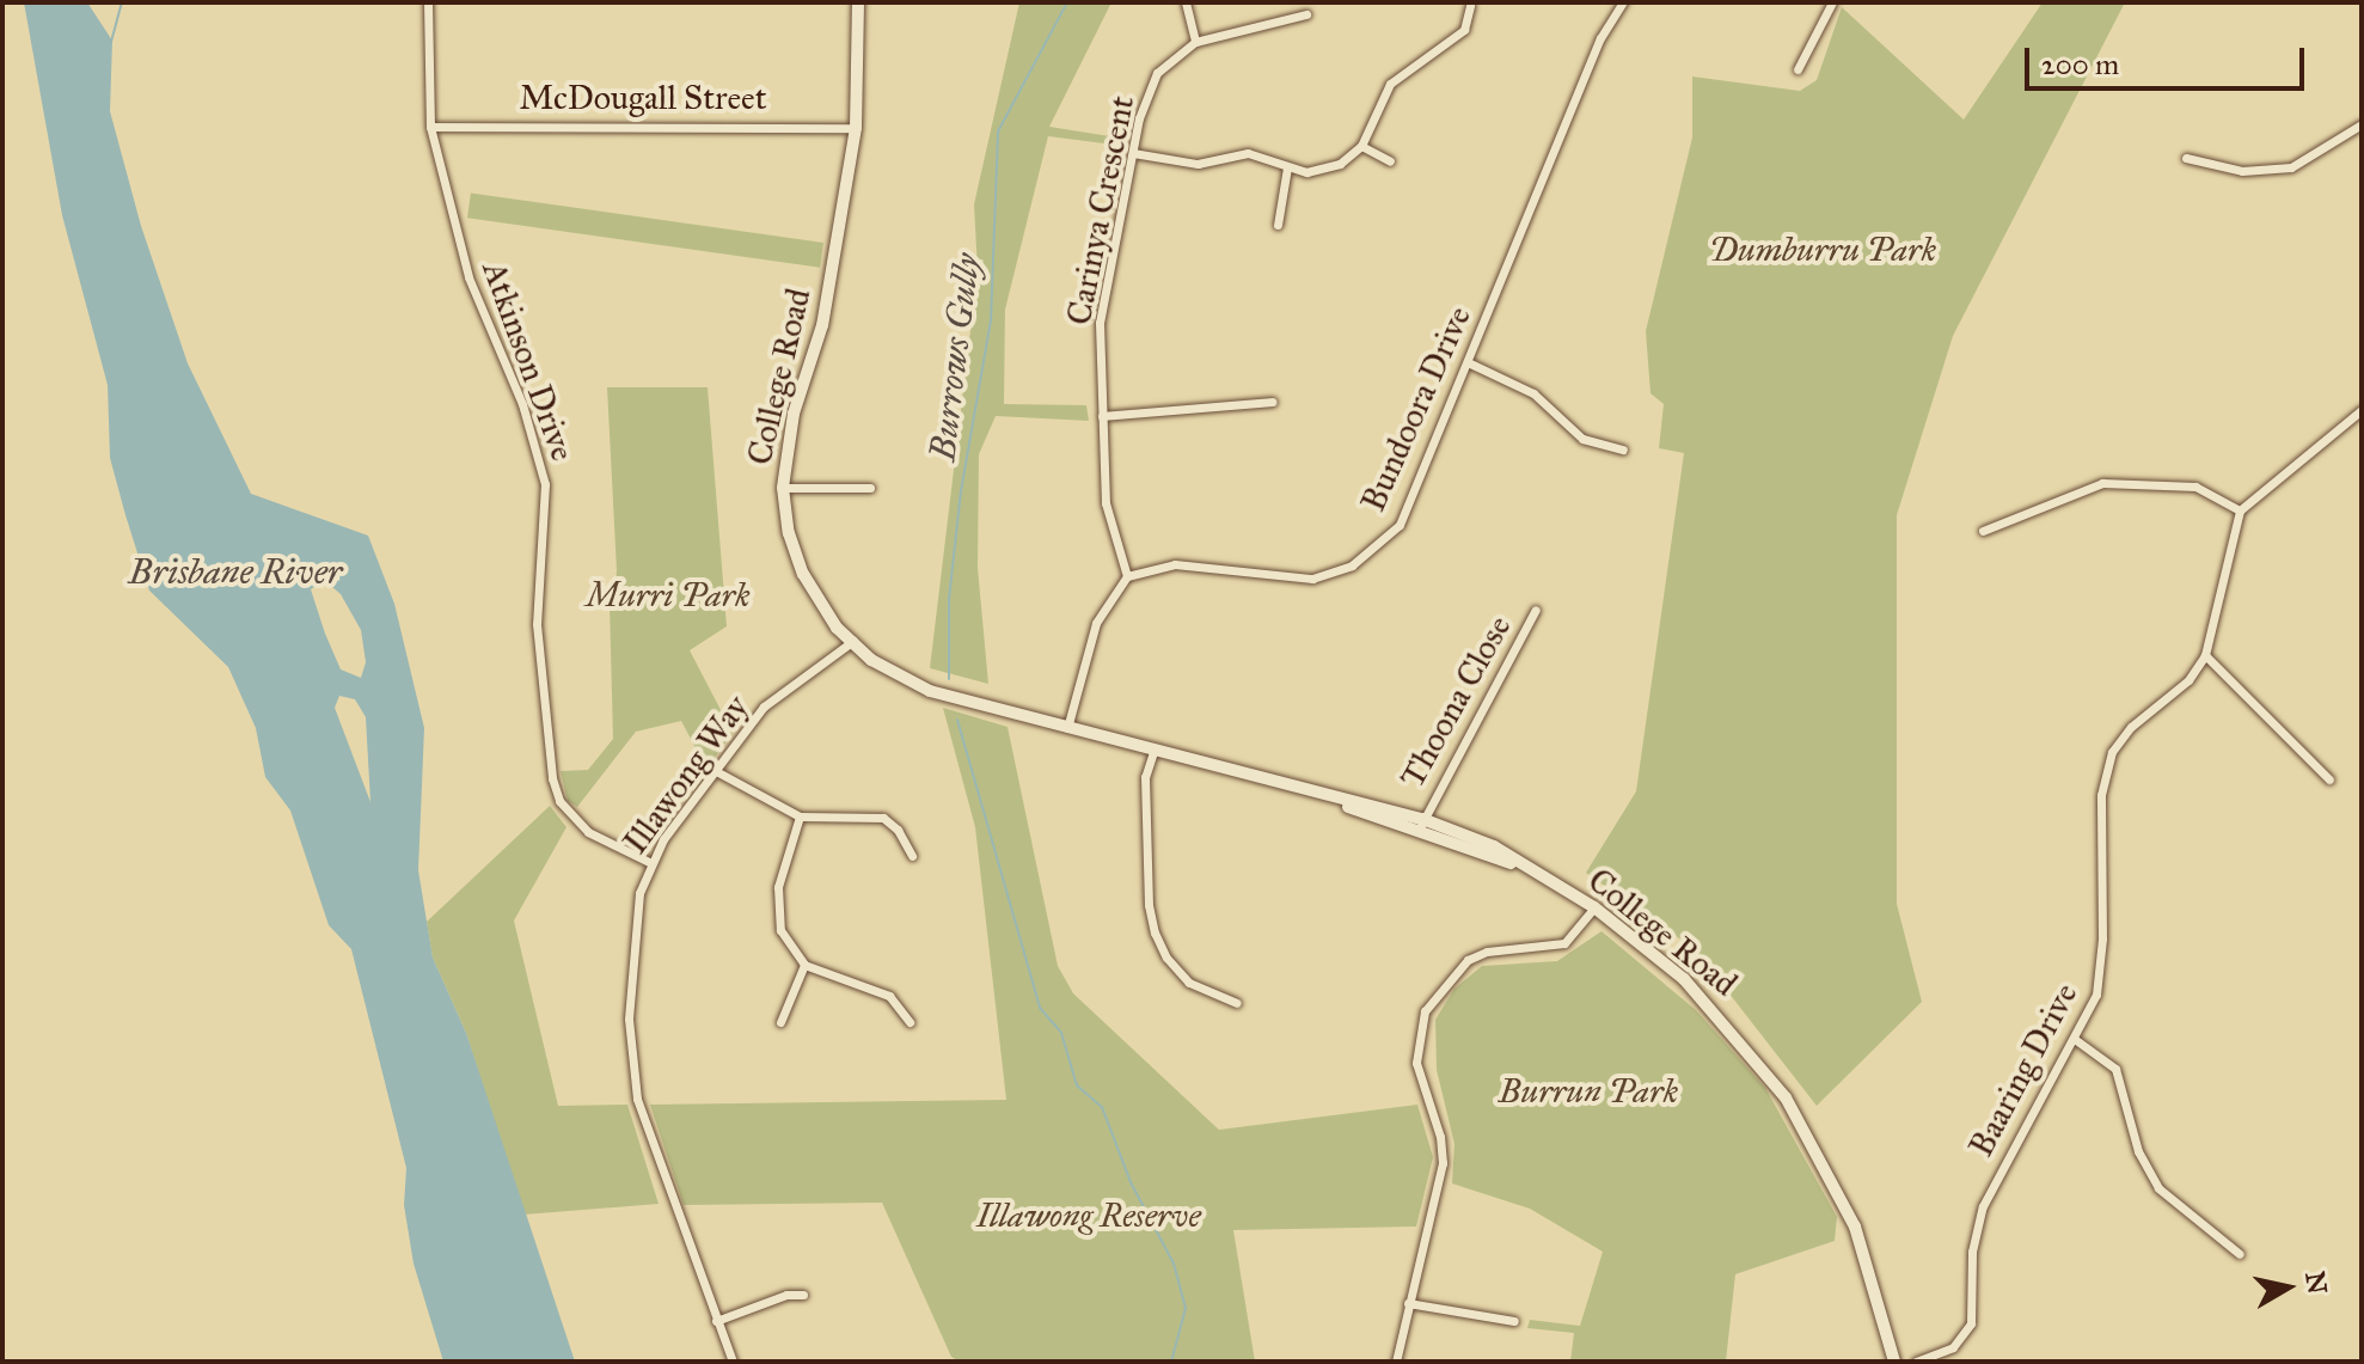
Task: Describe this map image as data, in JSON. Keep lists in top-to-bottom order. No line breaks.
{"streets":{"main road":["College Road"],"street":["McDougall Street","Carinya Crescent","Atkinson Drive","Bundoora Drive","Thoona Close","Illawong Way","Baaring Drive"]},"crossings":[["McDougall Street","Atkinson Drive"],["McDougall Street","College Road"],["Carinya Crescent","Bundoora Drive"],["Atkinson Drive","Illawong Way"],["College Road","Thoona Close"],["College Road","Illawong Way"]],"water":["Burrows Gully","Brisbane River"],"parks":["Dumburru Park","Murri Park","Burrun Park","Illawong Reserve"],"scale_bar":"200 m","north":"right"}
